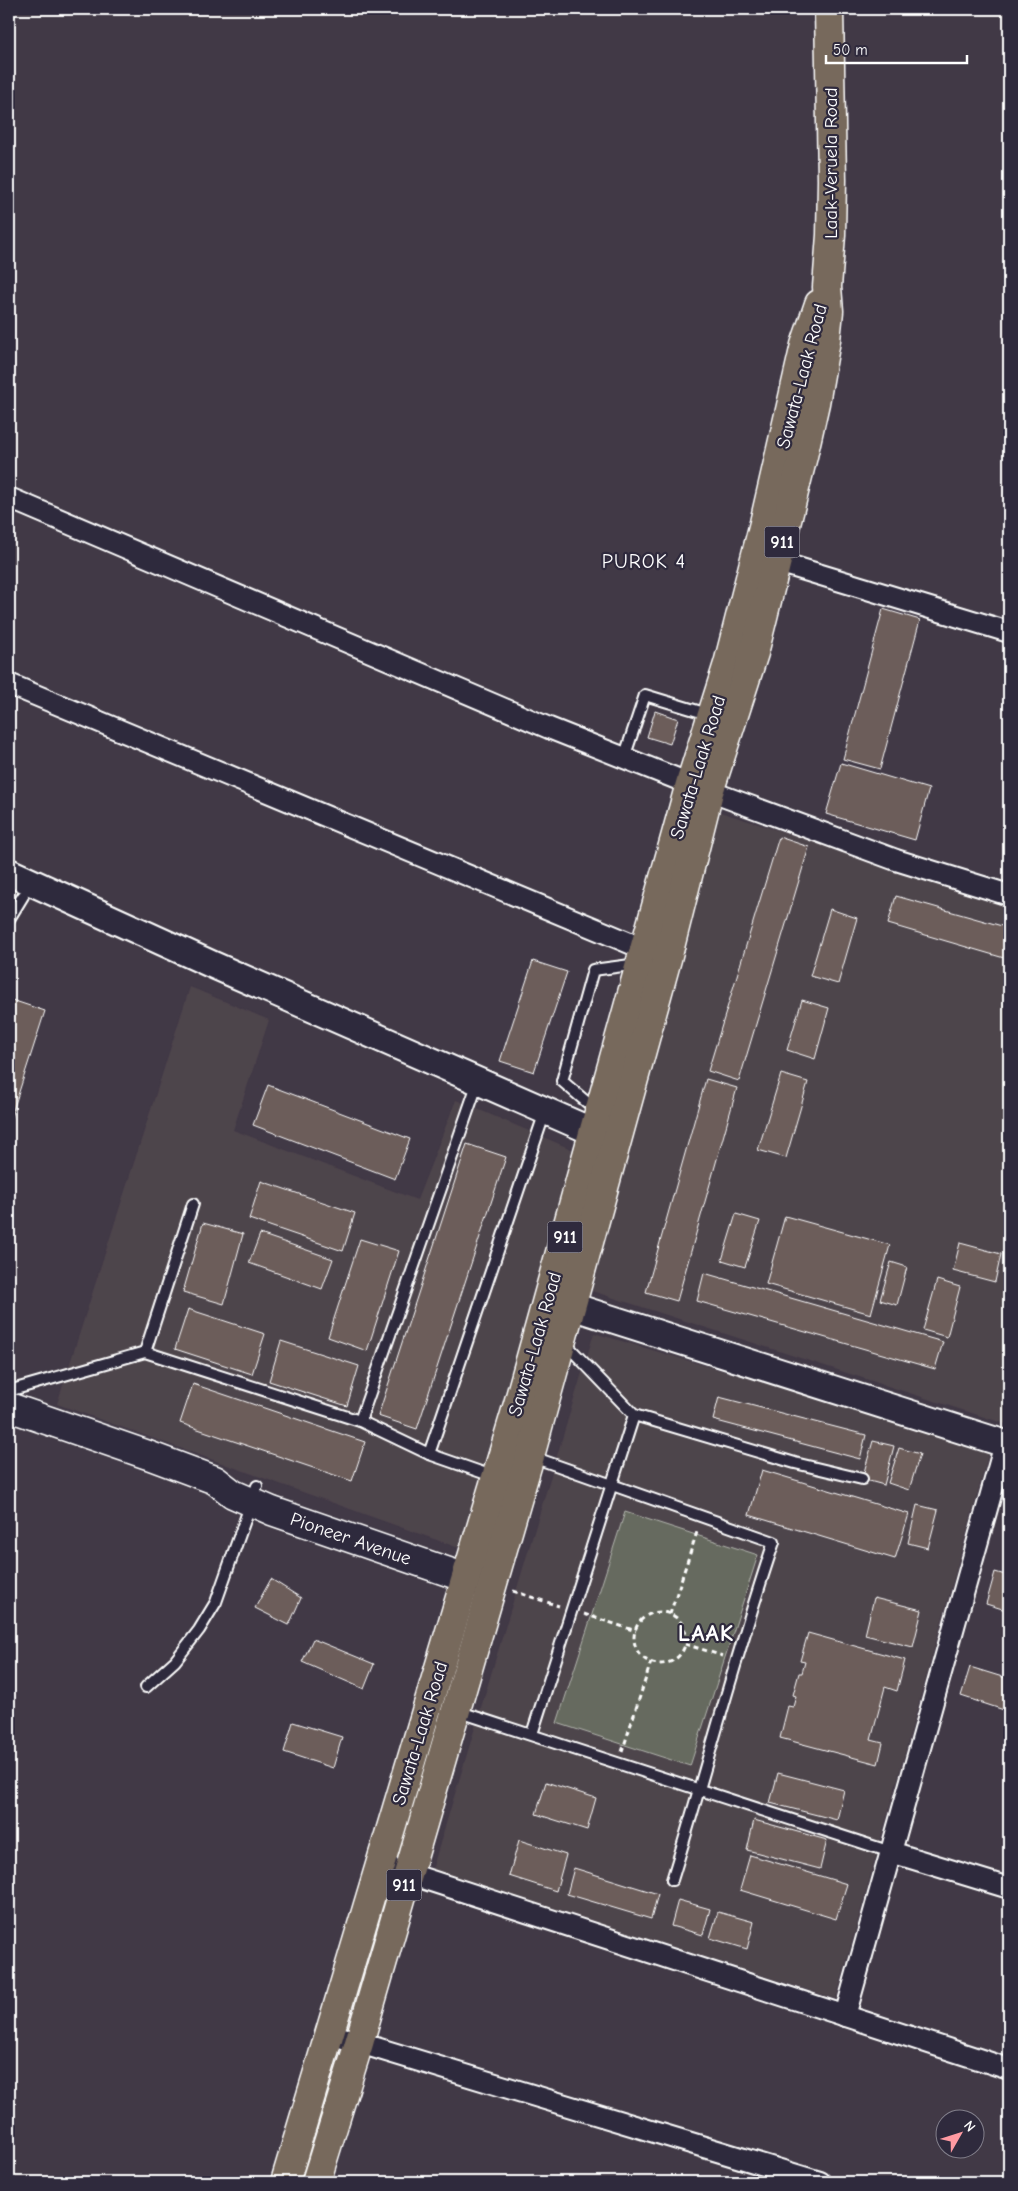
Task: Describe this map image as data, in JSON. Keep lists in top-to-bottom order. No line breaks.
{"streets":{"main road":["Laak-Veruela Road","Sawata-Laak Road","911","Pioneer Avenue"]},"crossings":[["Laak-Veruela Road","Sawata-Laak Road"],["Sawata-Laak Road","Pioneer Avenue"]],"districts":["PUROK 4","LAAK"],"scale_bar":"50 m","north":"top right"}
